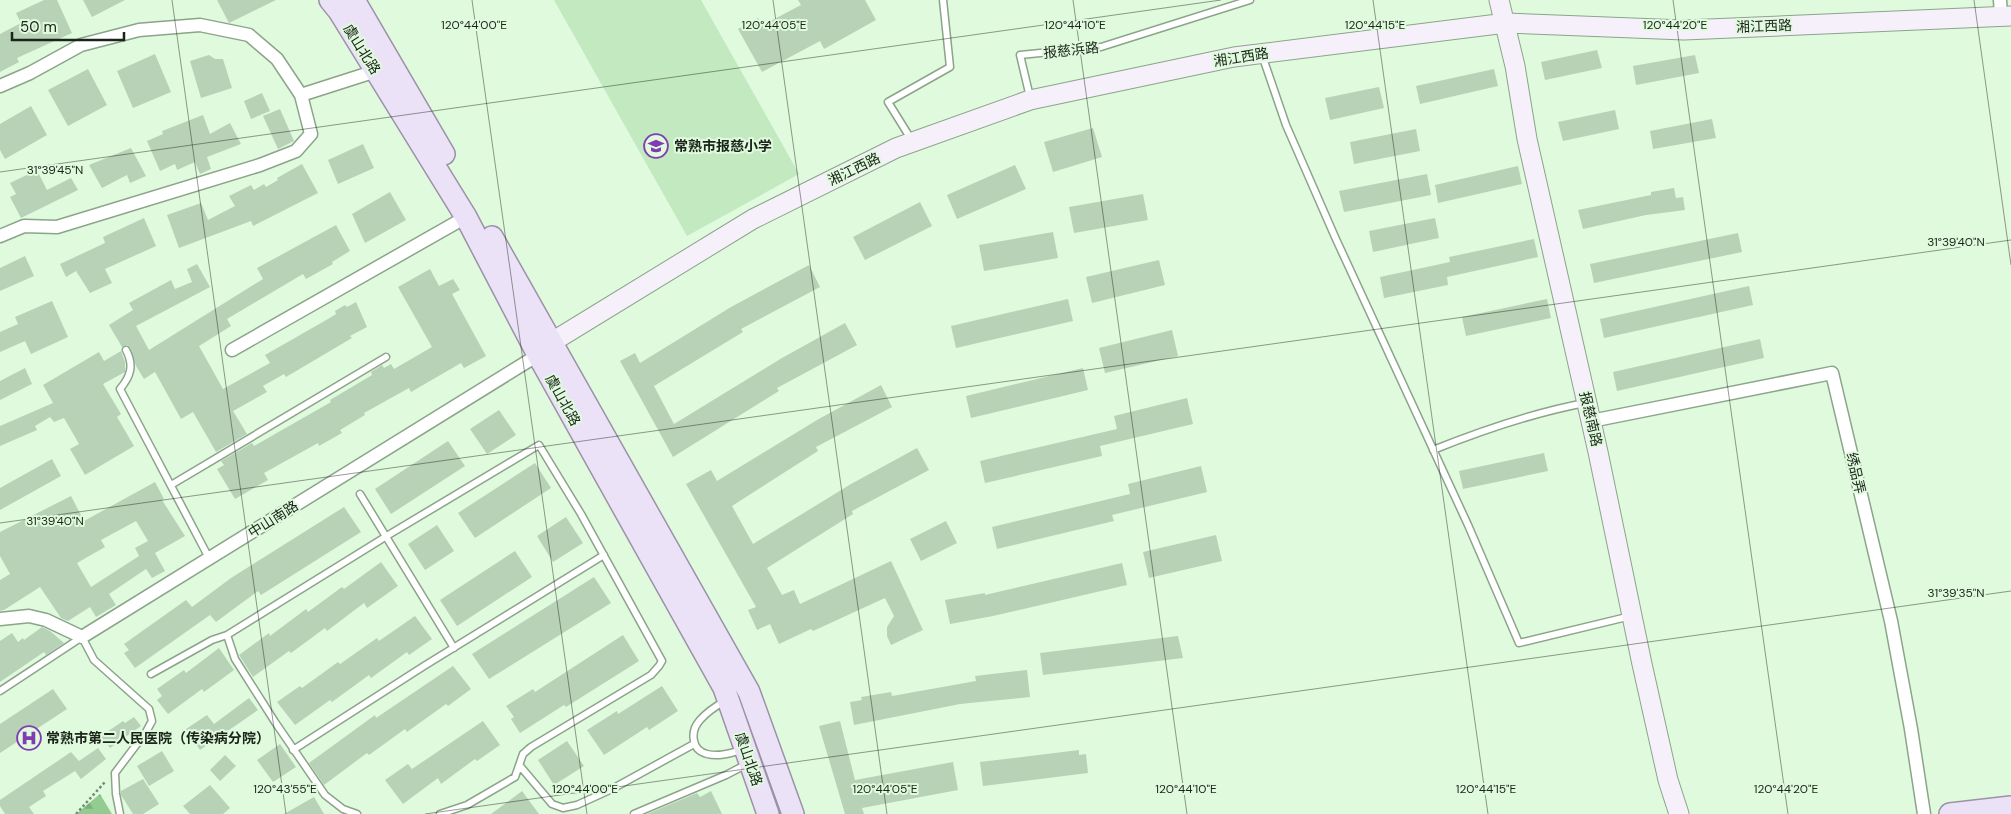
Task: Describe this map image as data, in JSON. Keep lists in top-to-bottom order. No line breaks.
{"streets":{"main road":["虞山北路"],"street":["湘江西路","报慈南路","绣品弄","中山南路"],"lane":["报慈浜路"]},"crossings":[["湘江西路","虞山北路"],["湘江西路","报慈浜路"],["湘江西路","报慈南路"],["湘江西路","中山南路"],["虞山北路","中山南路"],["报慈南路","绣品弄"]],"places":{"school or university":["常熟市报慈小学"],"hospital":["常熟市第二人民医院（传染病分院）"]},"scale_bar":"50 m","coordinates":["120°44'00\"E","120°44'05\"E","120°44'10\"E","120°44'15\"E","120°44'20\"E","31°39'45\"N","31°39'40\"N","31°39'35\"N","120°43'55\"E"]}
